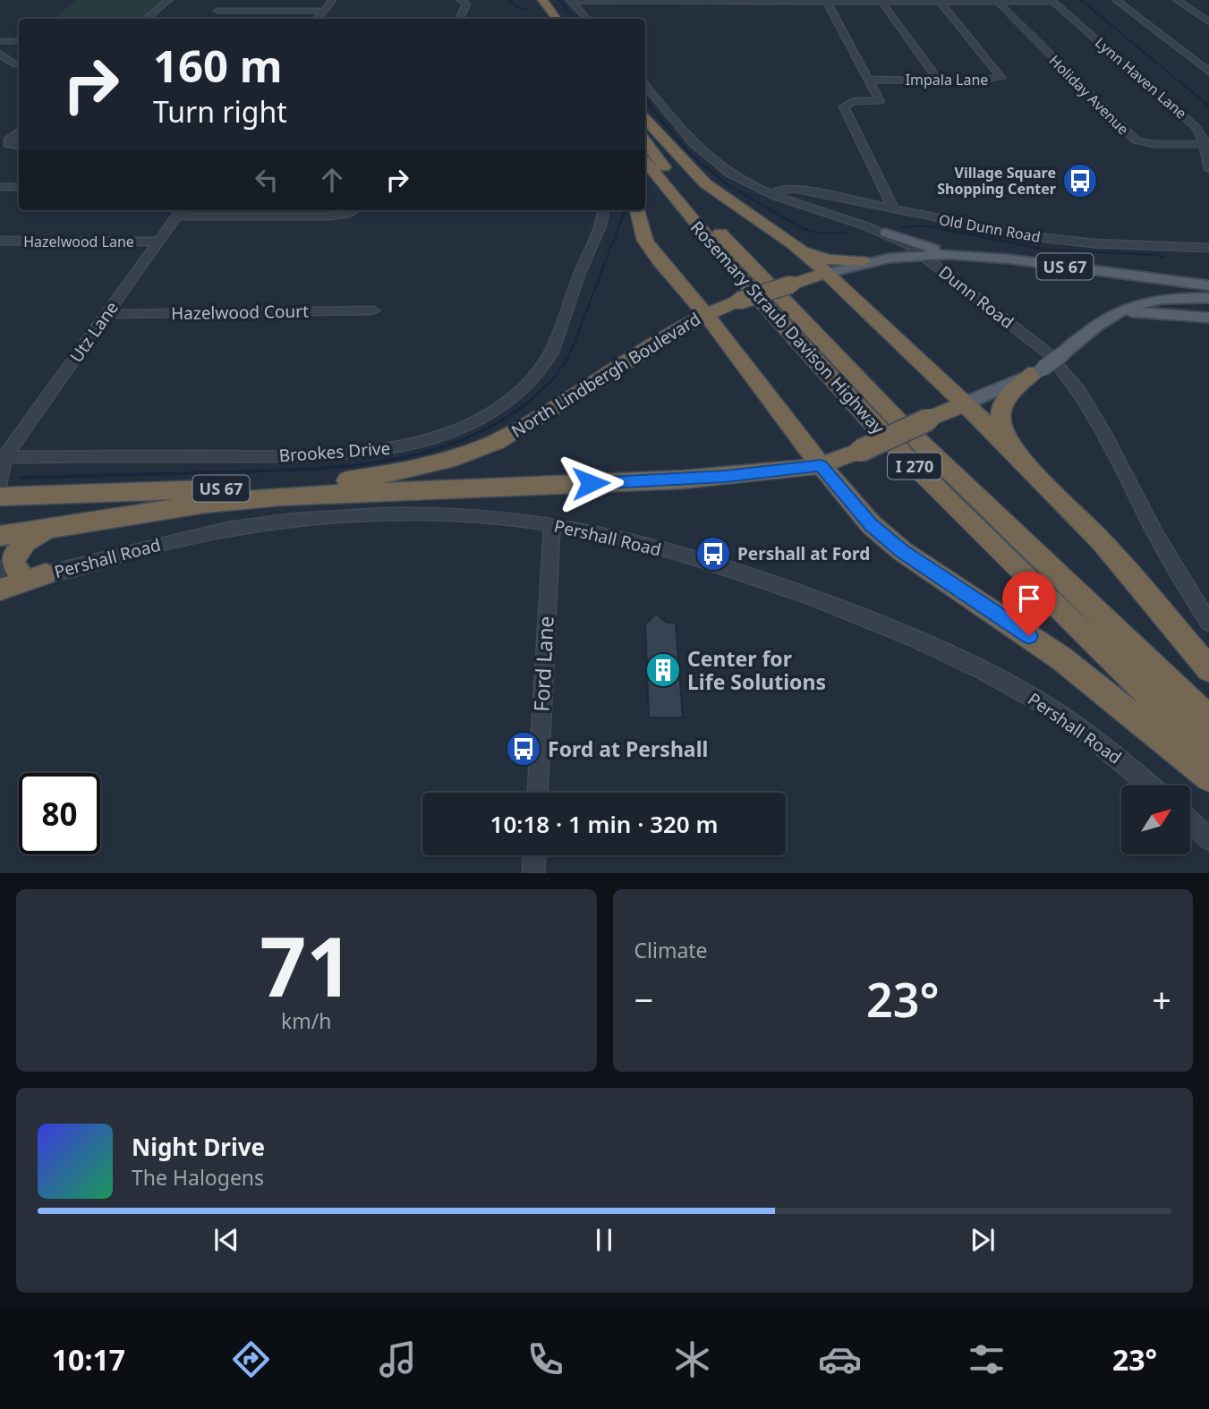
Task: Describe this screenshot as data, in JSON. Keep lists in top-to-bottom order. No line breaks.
{"streets":{"highway":["US 67","Rosemary Straub Davison Highway","North Lindbergh Boulevard","I 270"],"street":["Lynn Haven Lane","Impala Lane","Holiday Avenue","Old Dunn Road","Hazelwood Lane","Dunn Road","Hazelwood Court","Utz Lane","Brookes Drive","Pershall Road","Ford Lane"]},"crossings":[["Lynn Haven Lane","Holiday Avenue"],["Old Dunn Road","Dunn Road"],["Hazelwood Lane","Utz Lane"],["Dunn Road","North Lindbergh Boulevard"],["Hazelwood Court","Utz Lane"],["Utz Lane","Brookes Drive"],["Pershall Road","Ford Lane"]],"places":{"bus stop":["Village Square Shopping Center","Pershall at Ford","Ford at Pershall"],"building":["Center for Life Solutions"]},"north":"top right","page":{"turn":["160 m","Turn right"],"limit":"80","trip":"10:18 · 1 min · 320 m","tile":[["71","km/h"],"Climate"],"heat":["−","23°","+"],"song":["Night Drive","The Halogens"],"tabs":["10:17","23°"]}}
